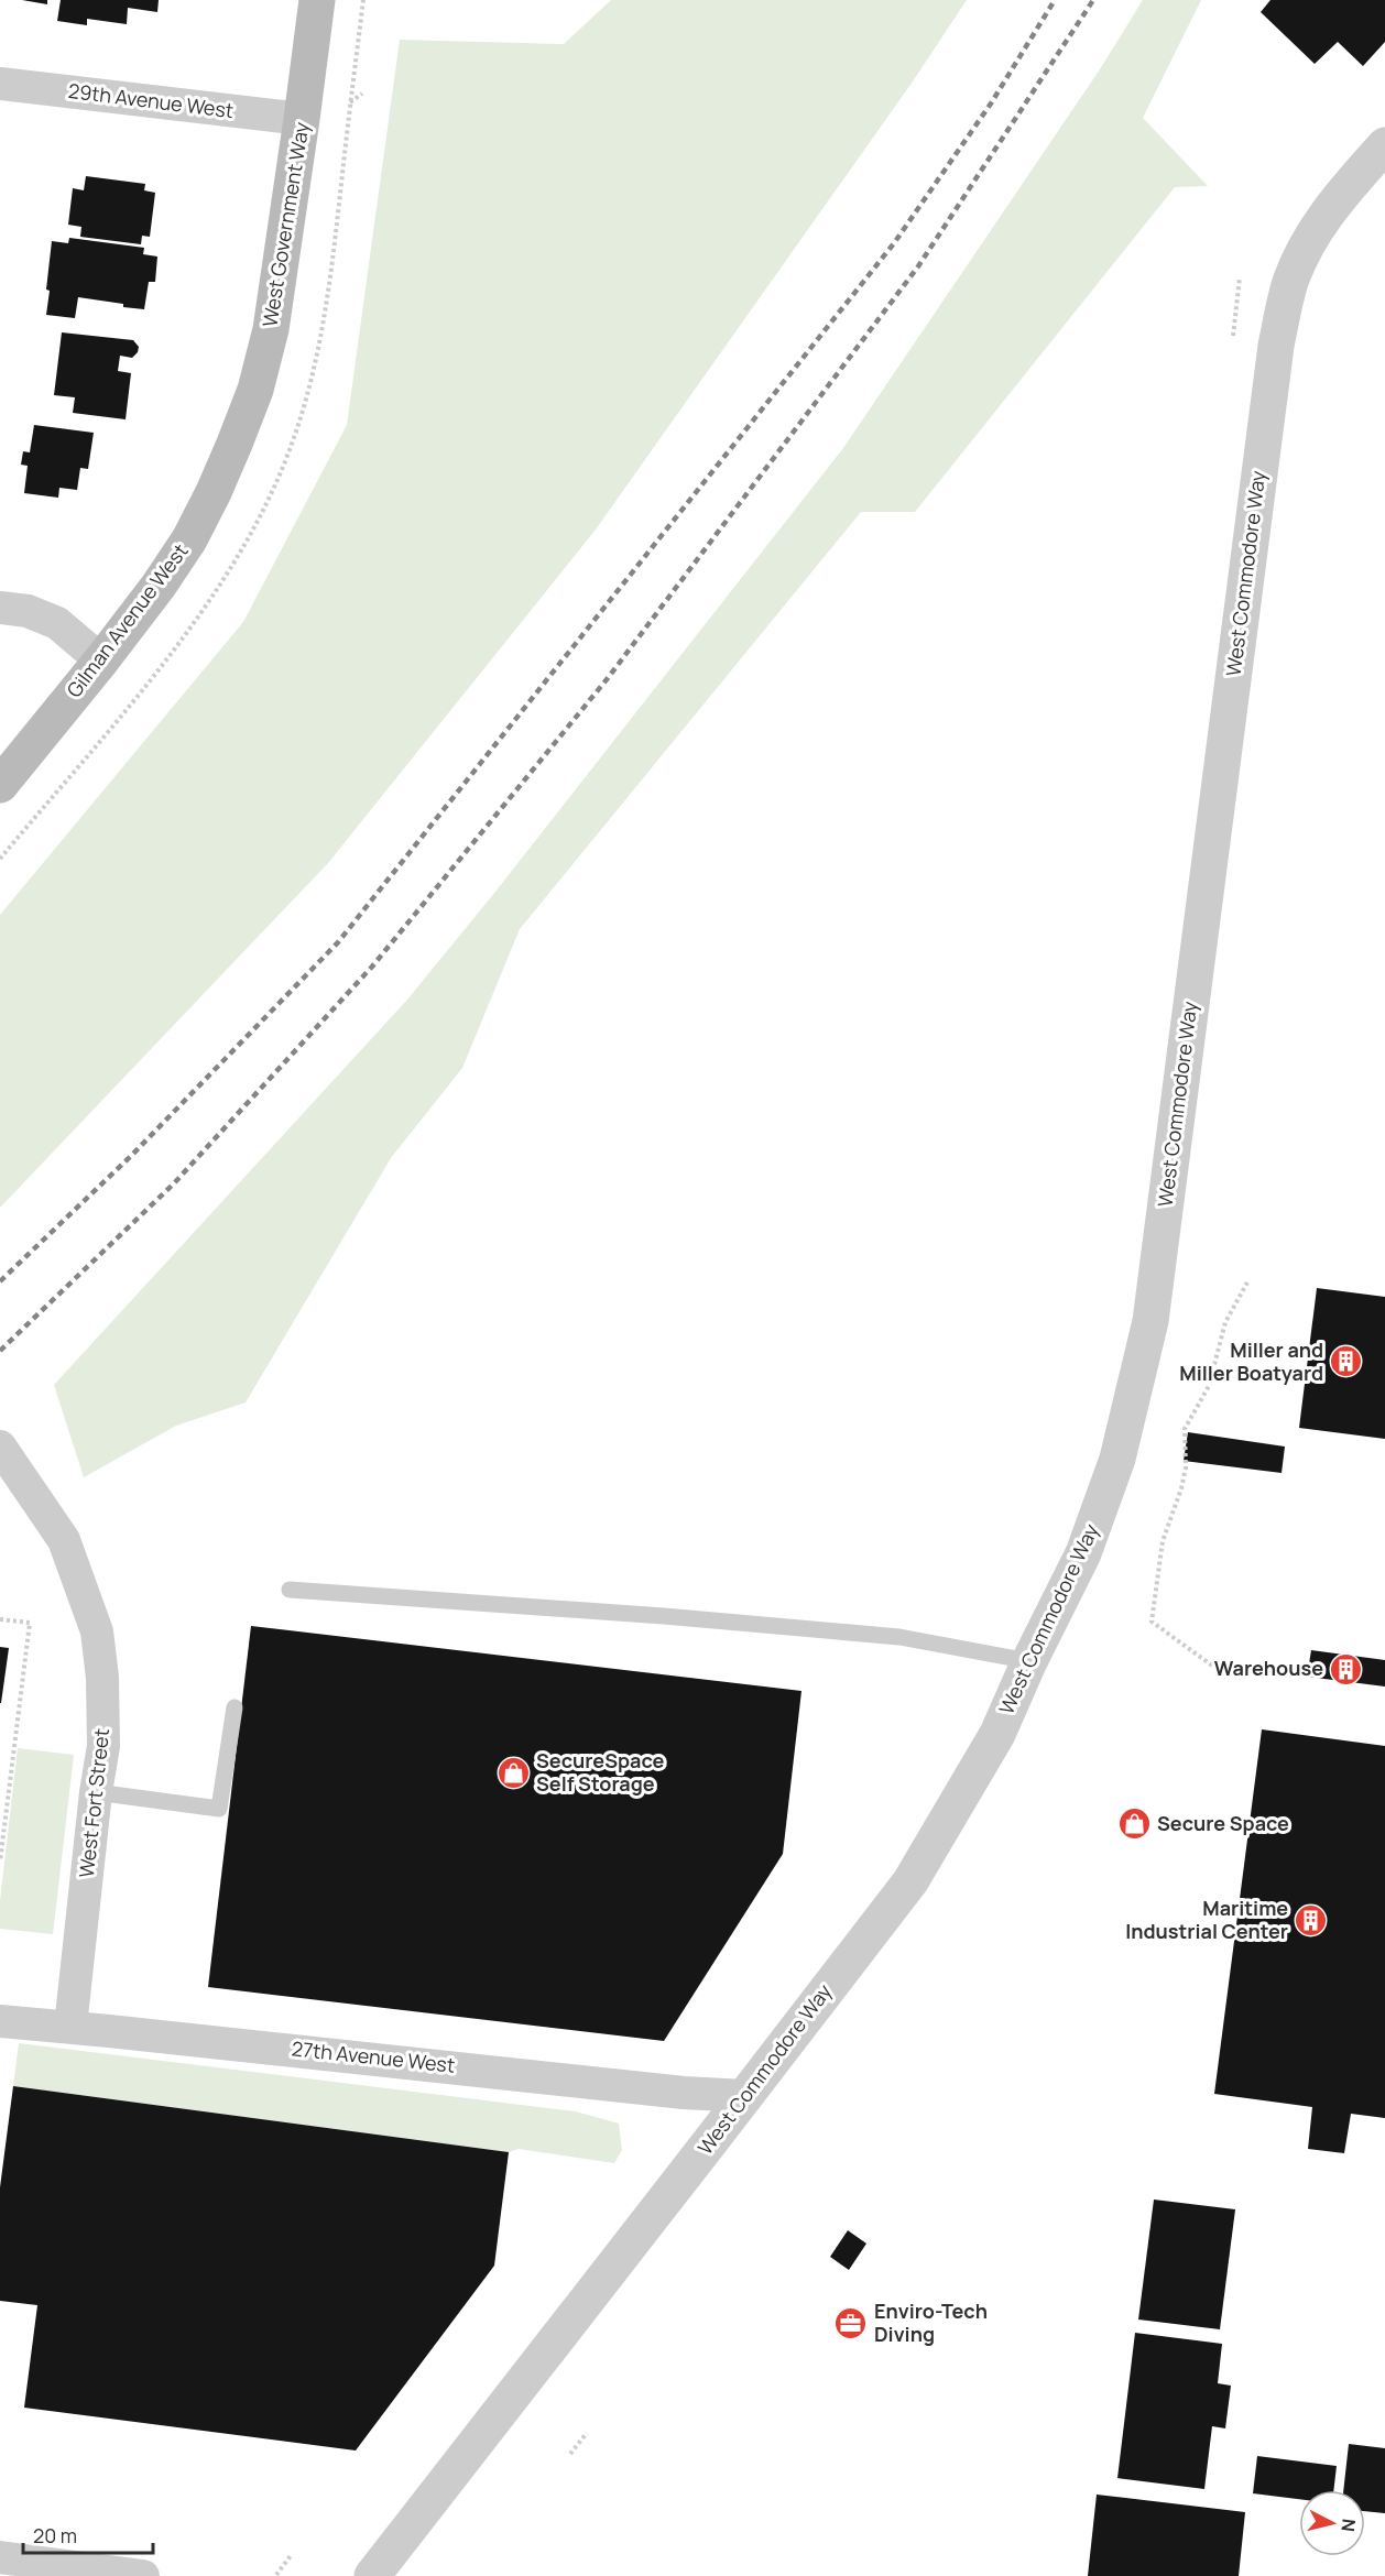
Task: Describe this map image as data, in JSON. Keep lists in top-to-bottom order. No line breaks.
{"streets":{"main road":["West Government Way","Gilman Avenue West"],"street":["29th Avenue West","West Commodore Way","West Fort Street","27th Avenue West"]},"crossings":[["29th Avenue West","West Government Way"],["West Government Way","Gilman Avenue West"],["West Commodore Way","27th Avenue West"],["West Fort Street","27th Avenue West"]],"places":{"building":["Miller and Miller Boatyard","Warehouse","Maritime Industrial Center"],"shop":["SecureSpace Self Storage","Secure Space"],"office":["Enviro-Tech Diving"]},"scale_bar":"20 m","north":"right"}
